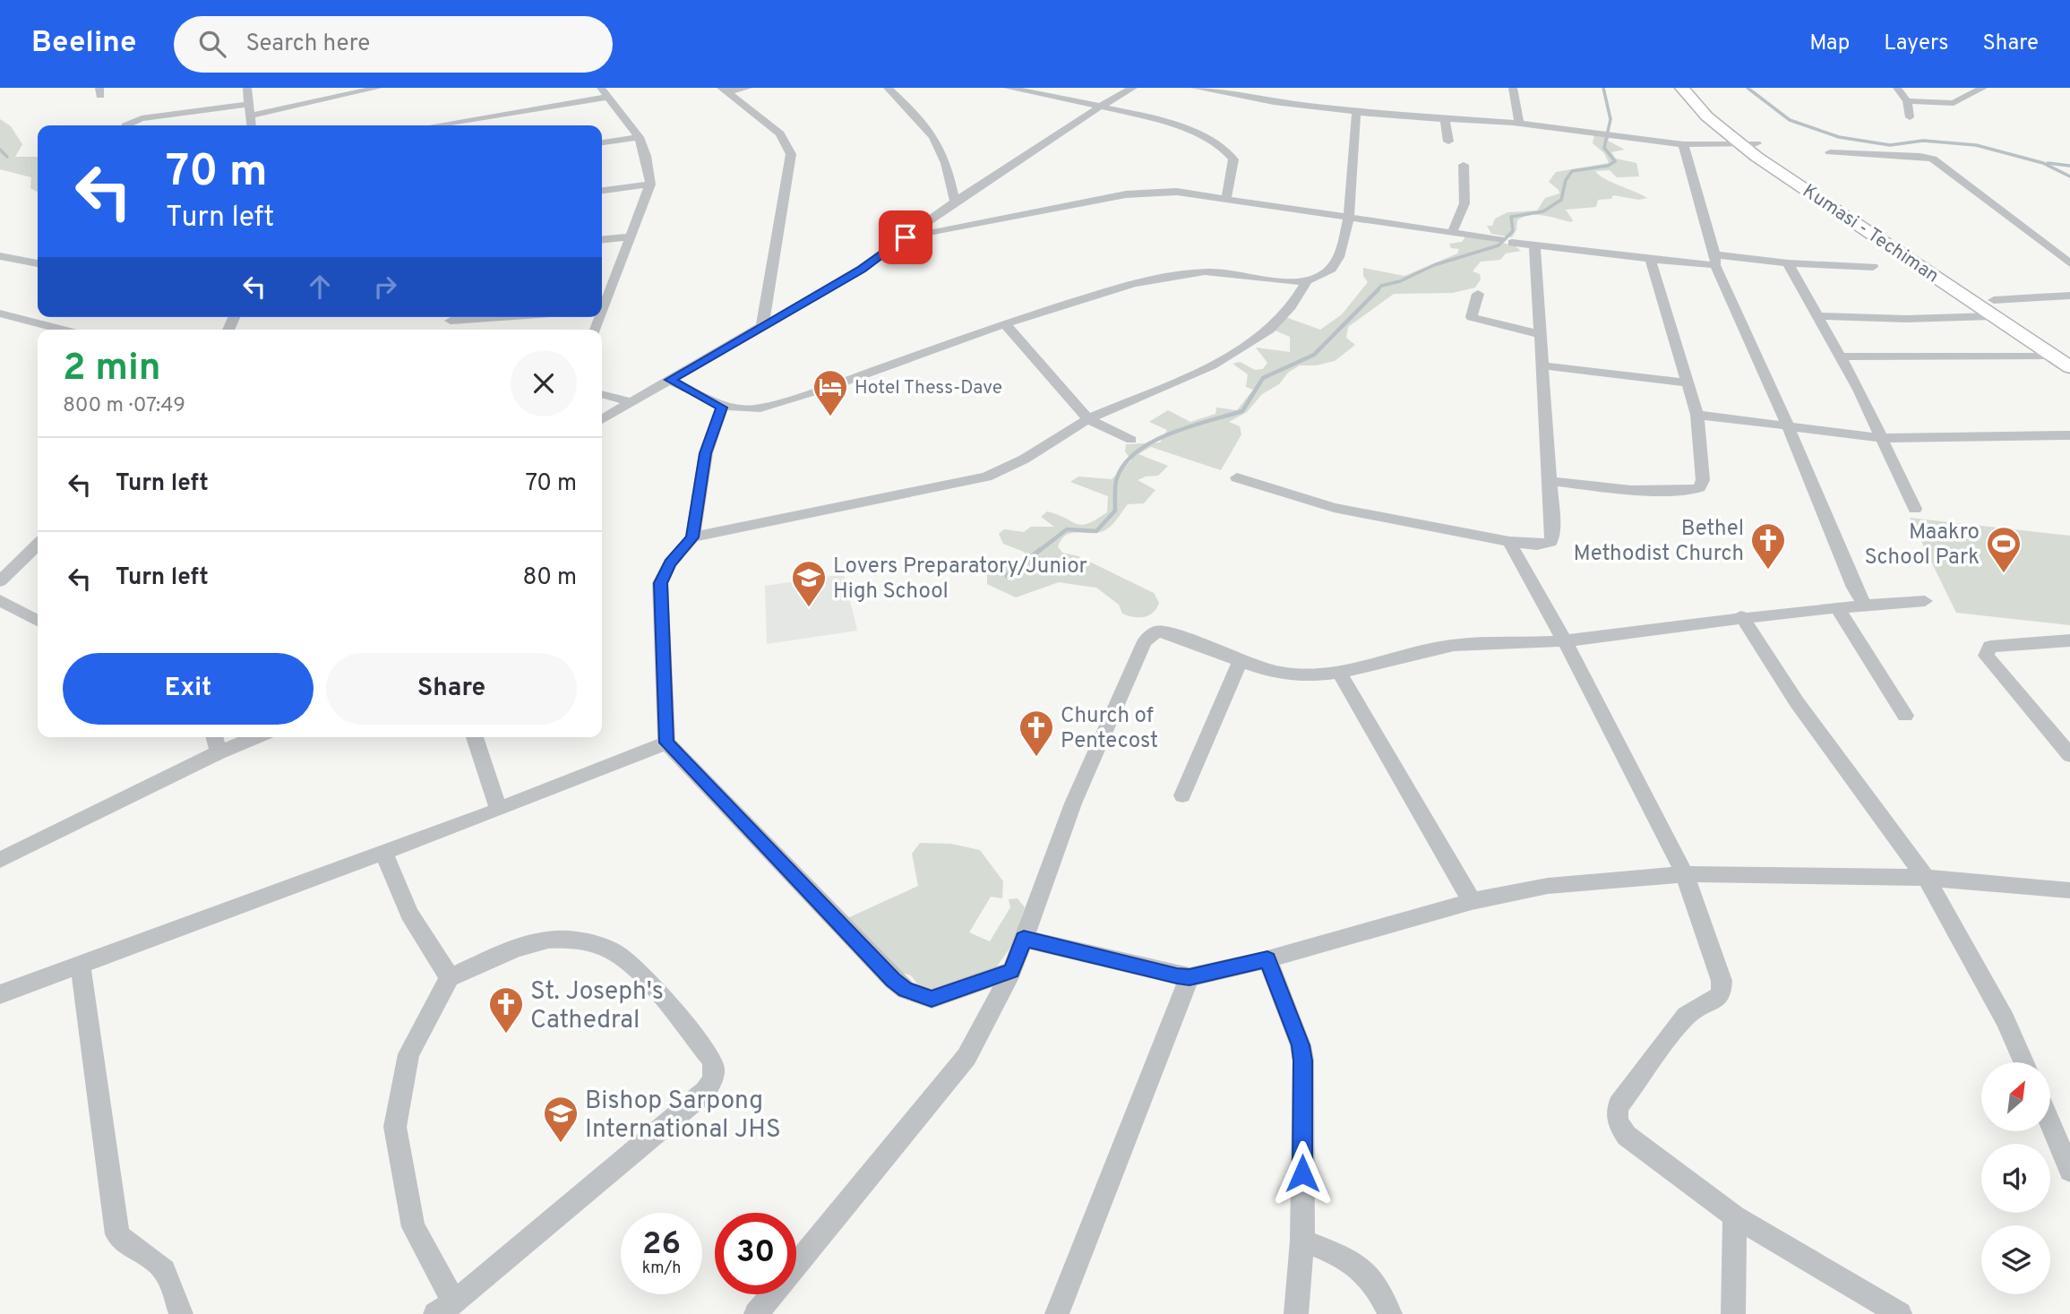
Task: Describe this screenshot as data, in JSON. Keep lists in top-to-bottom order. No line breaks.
{"streets":{"highway":["Kumasi - Techiman"]},"places":{"hotel":["Hotel Thess-Dave"],"church":["Bethel Methodist Church","Church of Pentecost","St. Joseph's Cathedral"],"sports":["Maakro School Park"],"school or university":["Lovers Preparatory/Junior High School","Bishop Sarpong International JHS"]},"north":"top right","page":{"header":"Beeline","search":"Search here","nav":["Map","Layers","Share"],"turn":["70 m","Turn left"],"heading":["2 min","800 m · 07:49"],"list":[{"name":"Turn left","value":"70 m"},{"name":"Turn left","value":"80 m"}],"buttons":["Exit","Share"],"speed":"26 km/h","limit":"30"}}
